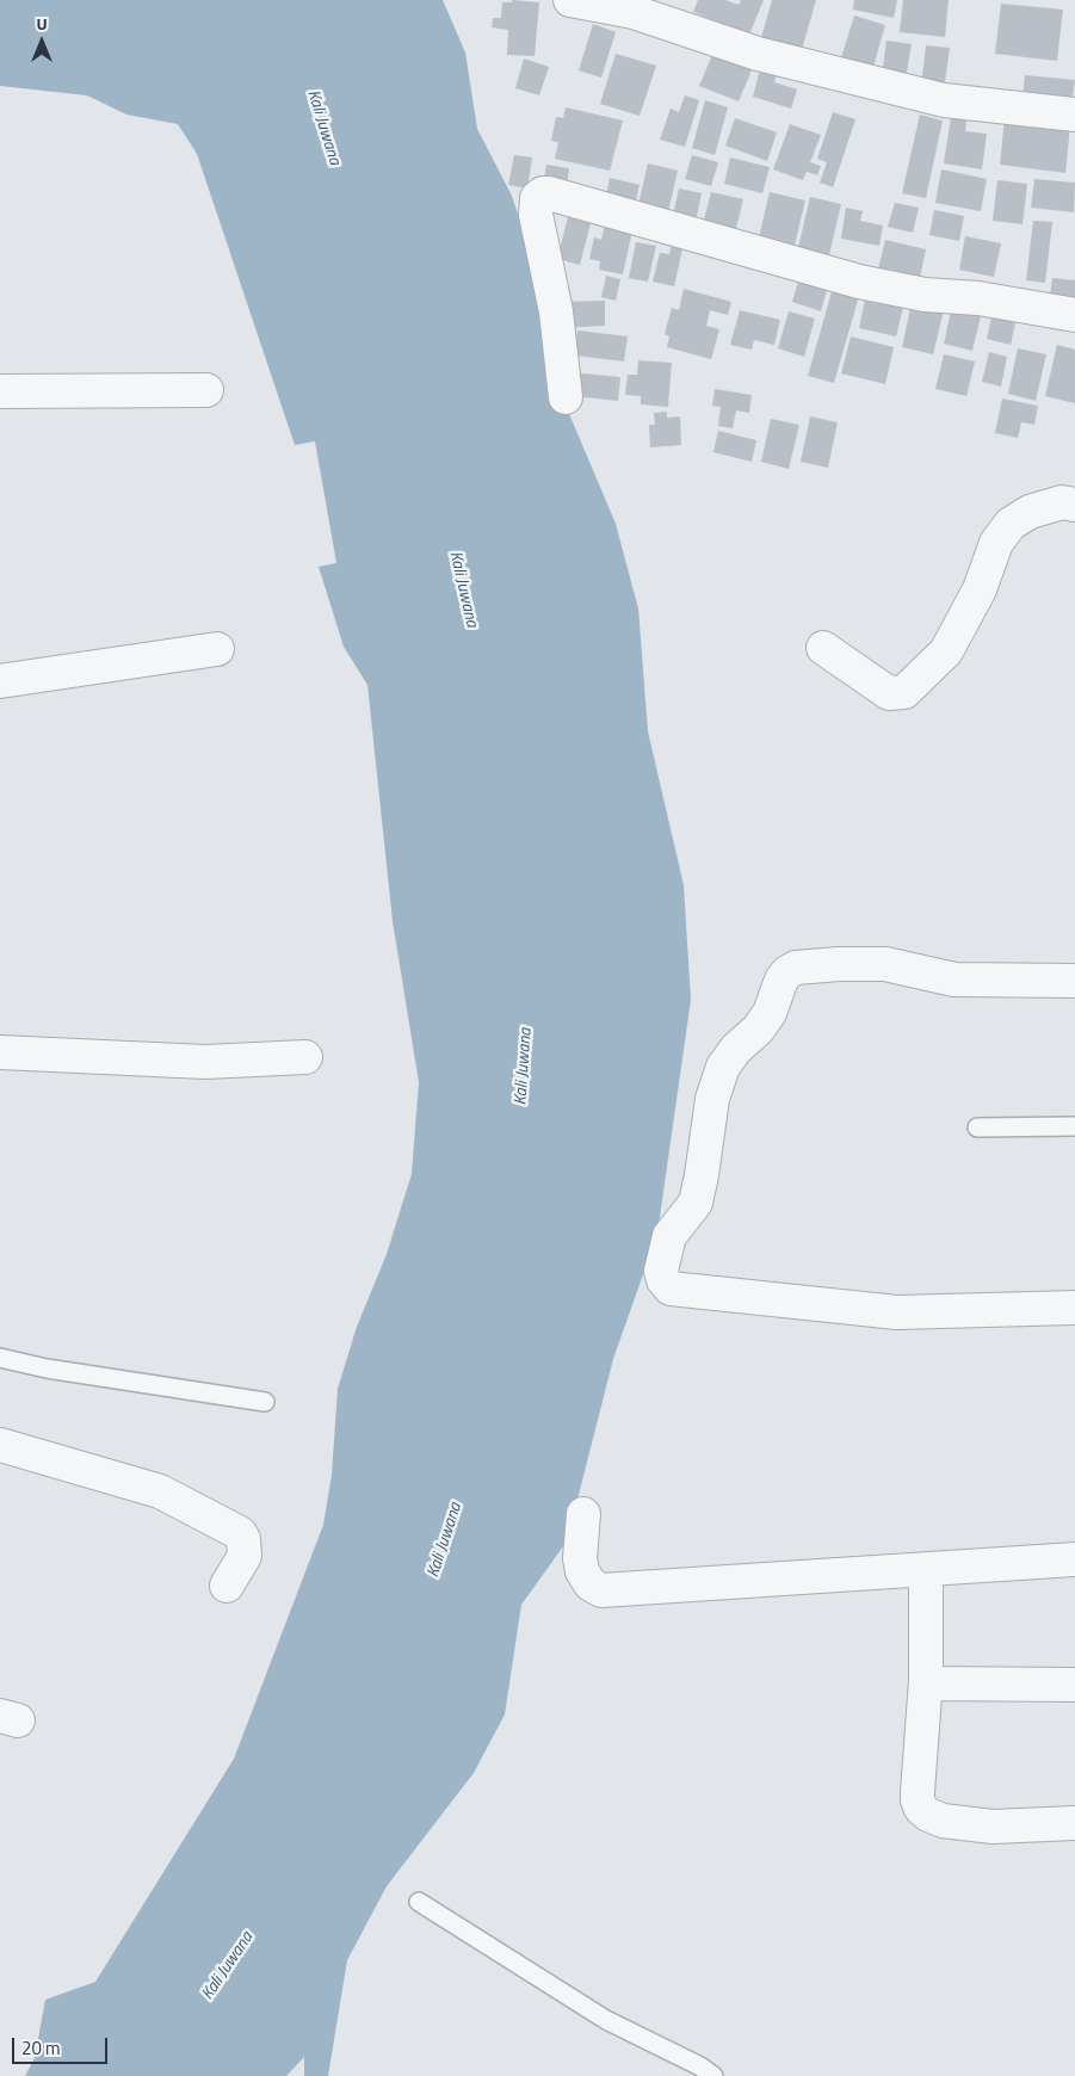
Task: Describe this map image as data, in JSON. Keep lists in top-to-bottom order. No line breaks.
{"water":["Kali Juwana"],"scale_bar":"20 m","north":"top"}
